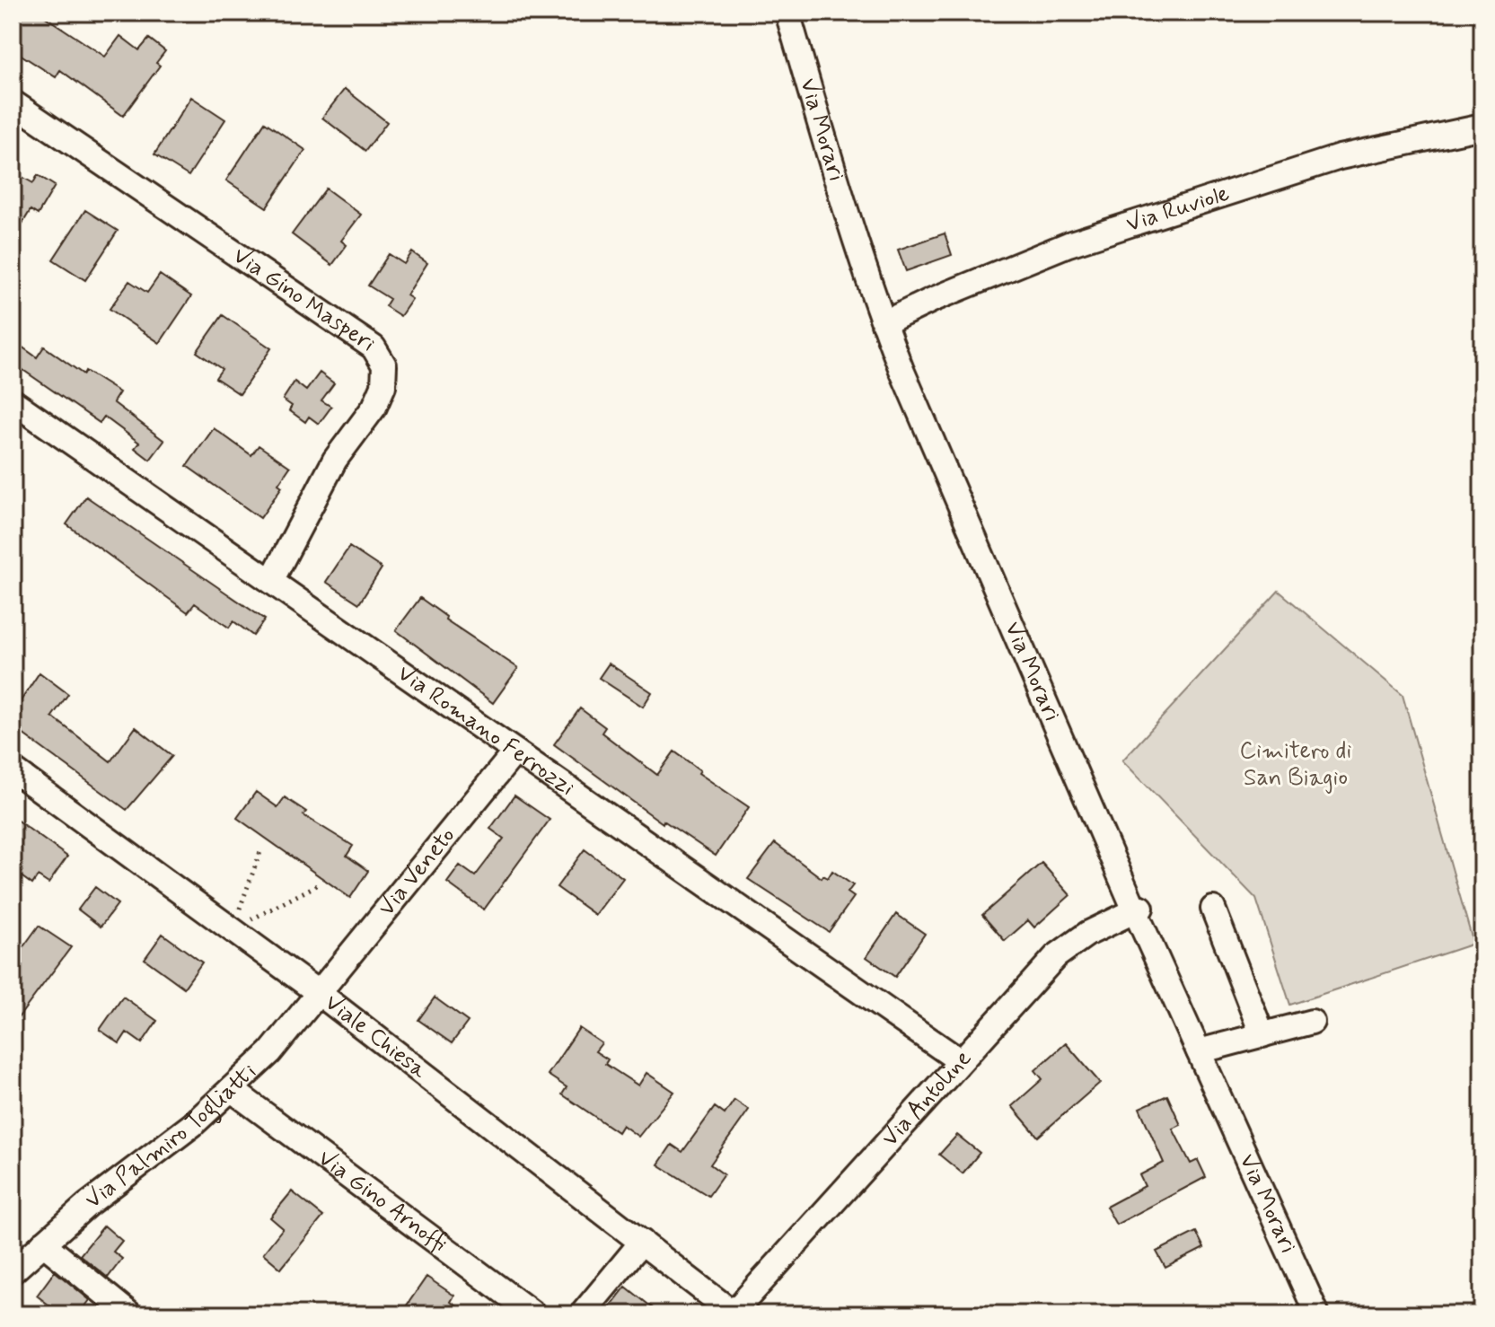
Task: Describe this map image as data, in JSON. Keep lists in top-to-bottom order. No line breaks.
{"streets":{"street":["Via Morari","Via Ruviole","Via Gino Masperi","Via Romano Ferrozzi","Via Veneto","Viale Chiesa","Via Antoline","Via Palmiro Togliatti","Via Gino Arnoffi"]},"crossings":[["Via Morari","Via Ruviole"],["Via Morari","Via Antoline"],["Via Gino Masperi","Via Romano Ferrozzi"],["Via Romano Ferrozzi","Via Veneto"],["Via Romano Ferrozzi","Via Antoline"],["Via Veneto","Viale Chiesa"],["Via Veneto","Via Palmiro Togliatti"],["Viale Chiesa","Via Antoline"],["Viale Chiesa","Via Palmiro Togliatti"],["Via Palmiro Togliatti","Via Gino Arnoffi"]],"parks":["Cimitero di San Biagio"]}
